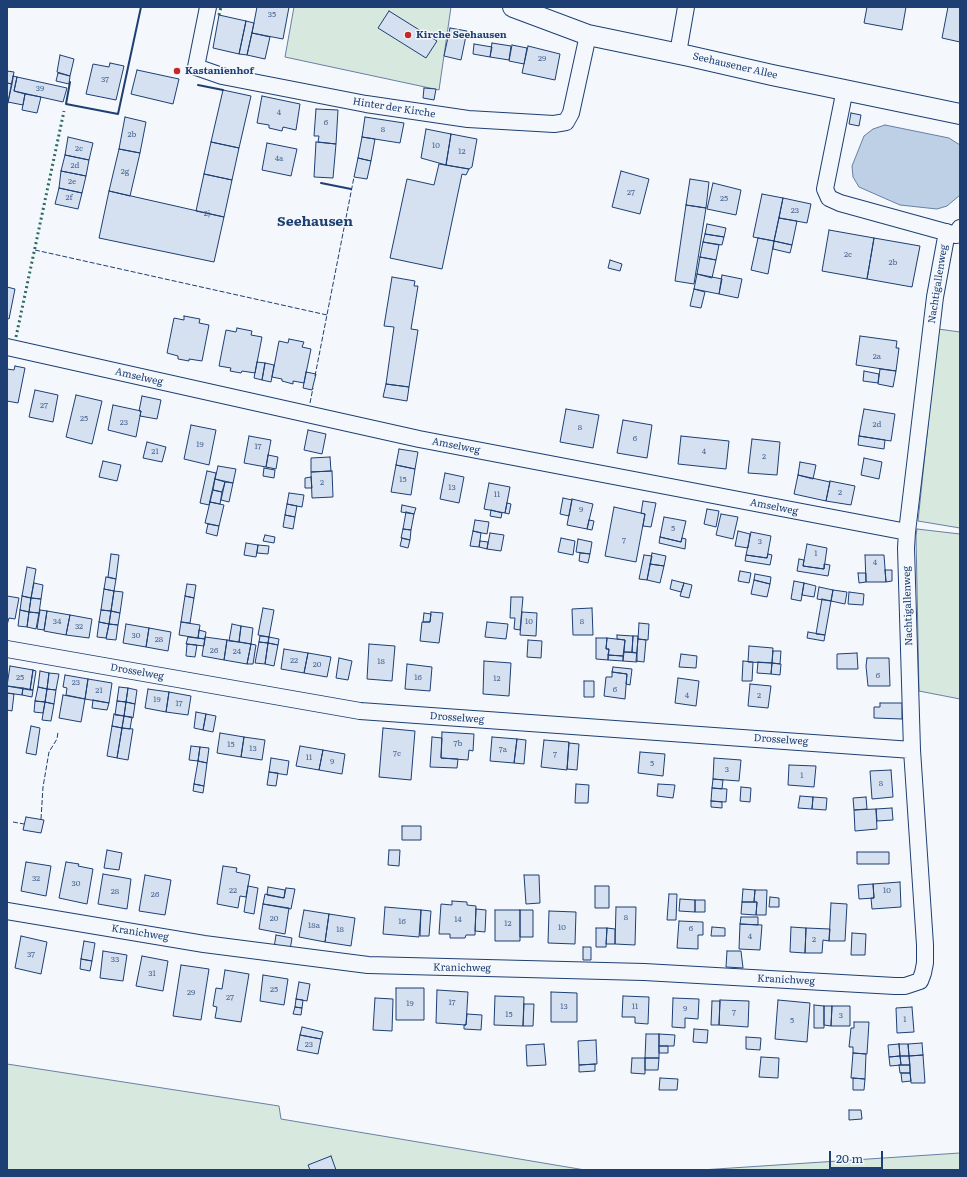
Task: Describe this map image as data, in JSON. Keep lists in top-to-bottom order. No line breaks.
{"streets":{"street":["Seehausener Allee","Hinter der Kirche","Nachtigallenweg","Amselweg","Drosselweg","Kranichweg"]},"crossings":[["Seehausener Allee","Hinter der Kirche"],["Seehausener Allee","Nachtigallenweg"],["Nachtigallenweg","Amselweg"],["Nachtigallenweg","Drosselweg"],["Nachtigallenweg","Kranichweg"]],"districts":["Seehausen"],"places":["Kirche Seehausen","Kastanienhof"],"house_numbers":["35","29","37","39","4","6","8","2b","10","2c","12","4a","2d","2g","2e","27","2f","25","23","2j","2c","2b","2a","27","25","23","2d","8","6","19","17","21","4","2","15","2","13","2","11","9","5","7","3","1","4","34","10","8","32","30","28","26","24","22","18","20","6","25","16","12","23","6","21","4","2","19","17","7b","15","13","7a","7c","7","11","9","5","3","1","8","32","30","22","10","28","26","8","20","14","16","12","18a","10","6","18","4","2","37","33","31","25","29","27","17","19","13","11","9","7","15","3","1","5","23"],"scale_bar":"20 m"}
